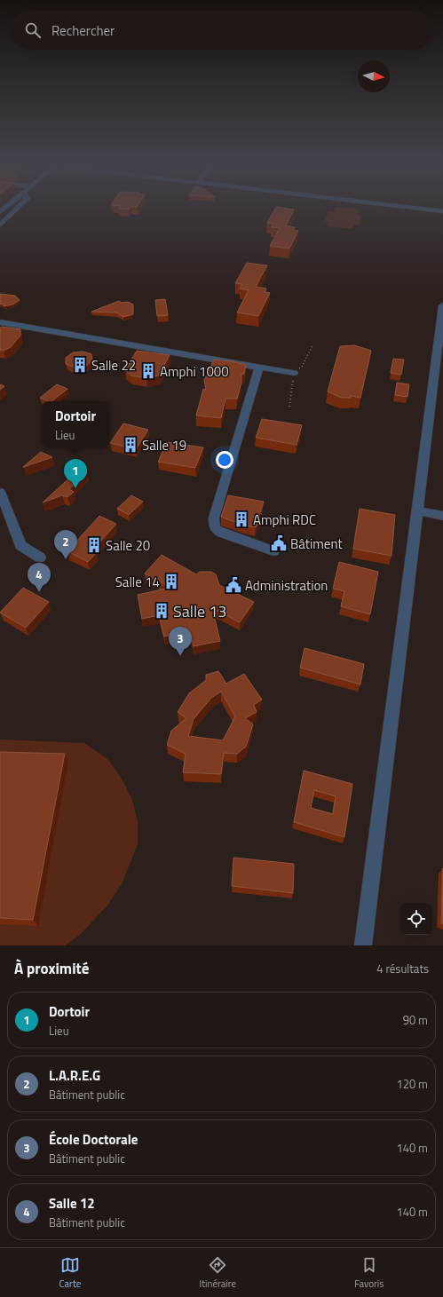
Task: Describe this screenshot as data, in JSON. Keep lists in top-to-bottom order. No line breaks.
{"places":{"building":["Salle 22","Amphi 1000","Salle 19","Amphi RDC","Salle 20","Salle 14","Salle 13"],"public building":["Bâtiment","Administration"]},"north":"right","page":{"search":"Rechercher","popup":["Dortoir","Lieu"],"pins":["1","2","4","3"],"heading":["À proximité","4 résultats"],"list":[{"mark":"1","name":"Dortoir","note":"Lieu","value":"90 m"},{"mark":"2","name":"L.A.R.E.G","note":"Bâtiment public","value":"120 m"},{"mark":"3","name":"École Doctorale","note":"Bâtiment public","value":"140 m"},{"mark":"4","name":"Salle 12","note":"Bâtiment public","value":"140 m"}],"nav":["Carte","Itinéraire","Favoris"]}}
